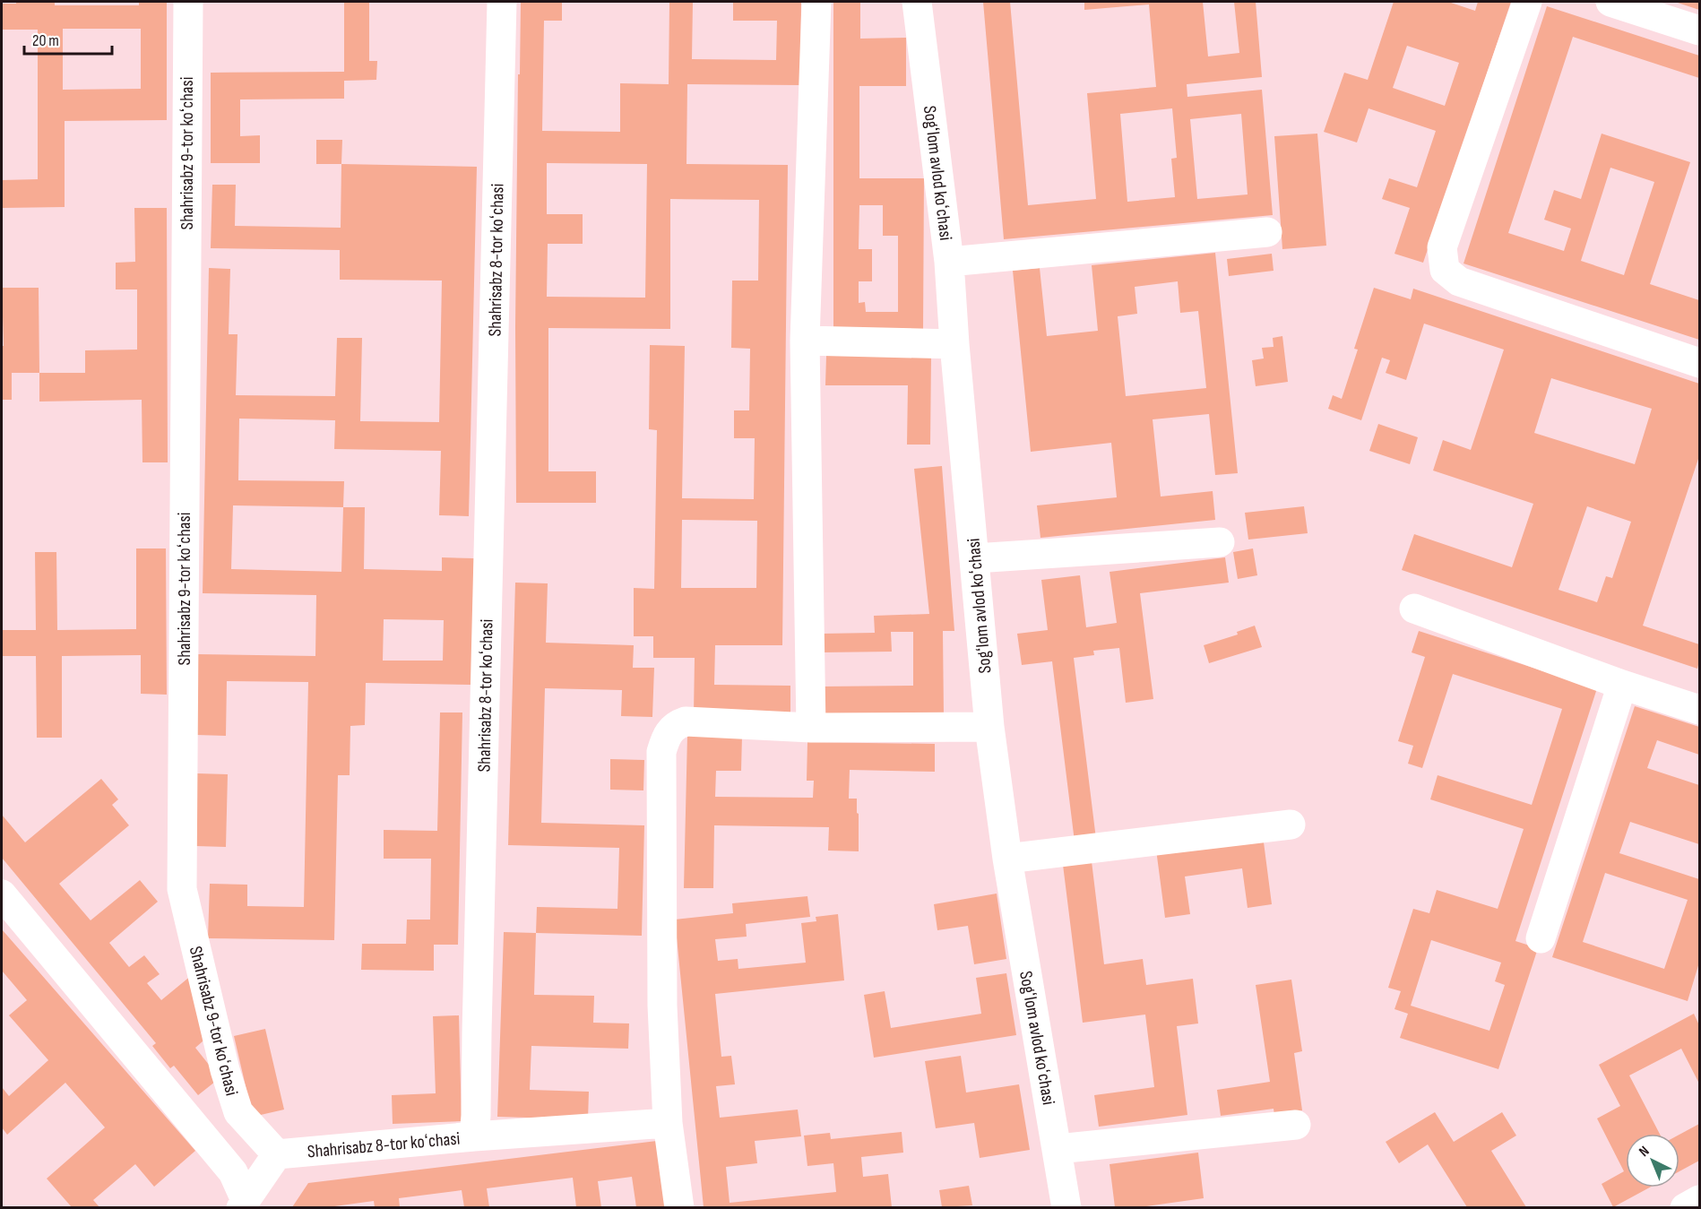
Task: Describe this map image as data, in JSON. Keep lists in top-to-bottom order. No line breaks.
{"streets":{"street":["Shahrisabz 9-tor koʻchasi","Sogʻlom avlod koʻchasi","Shahrisabz 8-tor koʻchasi"]},"crossings":[["Shahrisabz 9-tor koʻchasi","Shahrisabz 8-tor koʻchasi"]],"scale_bar":"20 m","north":"top left"}
